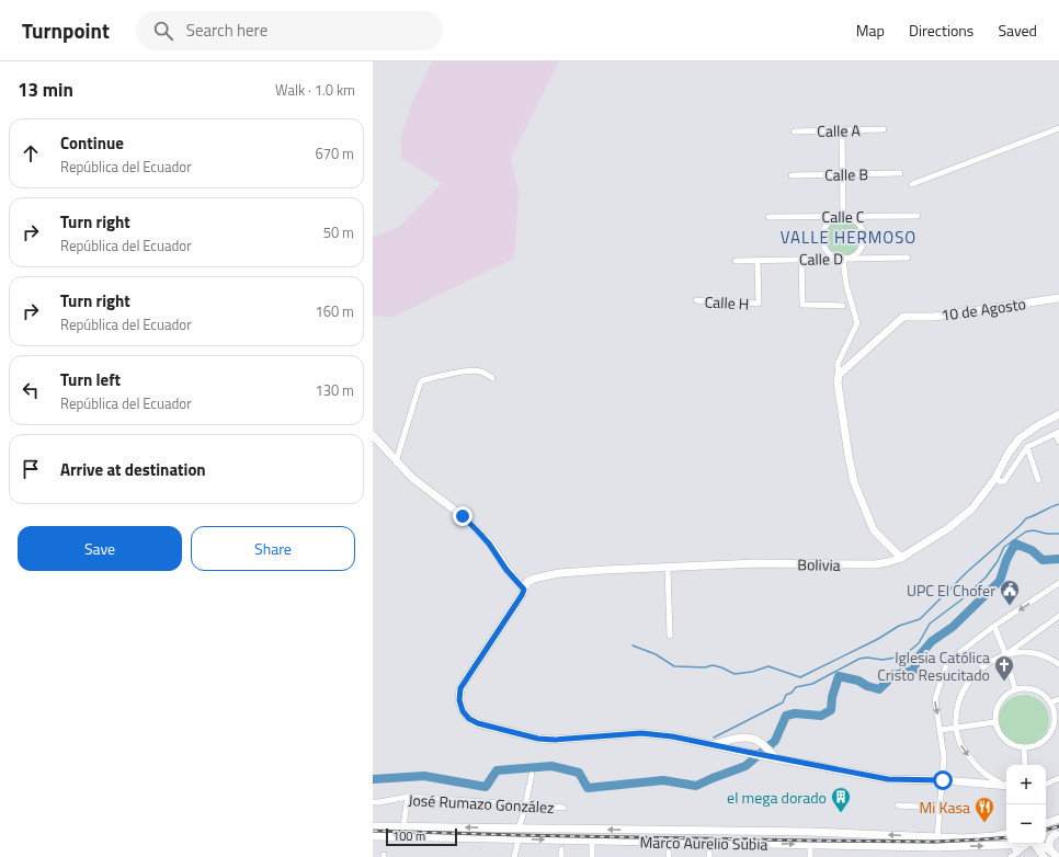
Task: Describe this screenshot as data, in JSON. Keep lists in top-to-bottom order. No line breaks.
{"streets":{"street":["Calle A","Calle B","Calle C","Calle D","Calle H","10 de Agosto","Bolivia","José Rumazo González","Marco Aurelio Subia"]},"crossings":[["Calle C","Calle D"],["Calle D","Calle H"]],"districts":["VALLE HERMOSO"],"places":{"public building":["UPC El Chofer"],"church":["Iglesia Católica Cristo Resucitado"],"building":["el mega dorado"],"restaurant":["Mi Kasa"]},"scale_bar":"100 m","page":{"header":"Turnpoint","search":"Search here","nav":["Map","Directions","Saved"],"heading":["13 min","Walk · 1.0 km"],"list":[["Continue","República del Ecuador","670 m"],["Turn right","República del Ecuador","50 m"],["Turn right","República del Ecuador","160 m"],["Turn left","República del Ecuador","130 m"],"Arrive at destination"],"buttons":["Save","Share"],"map_buttons":["+","−"],"scale":"100 m"}}
